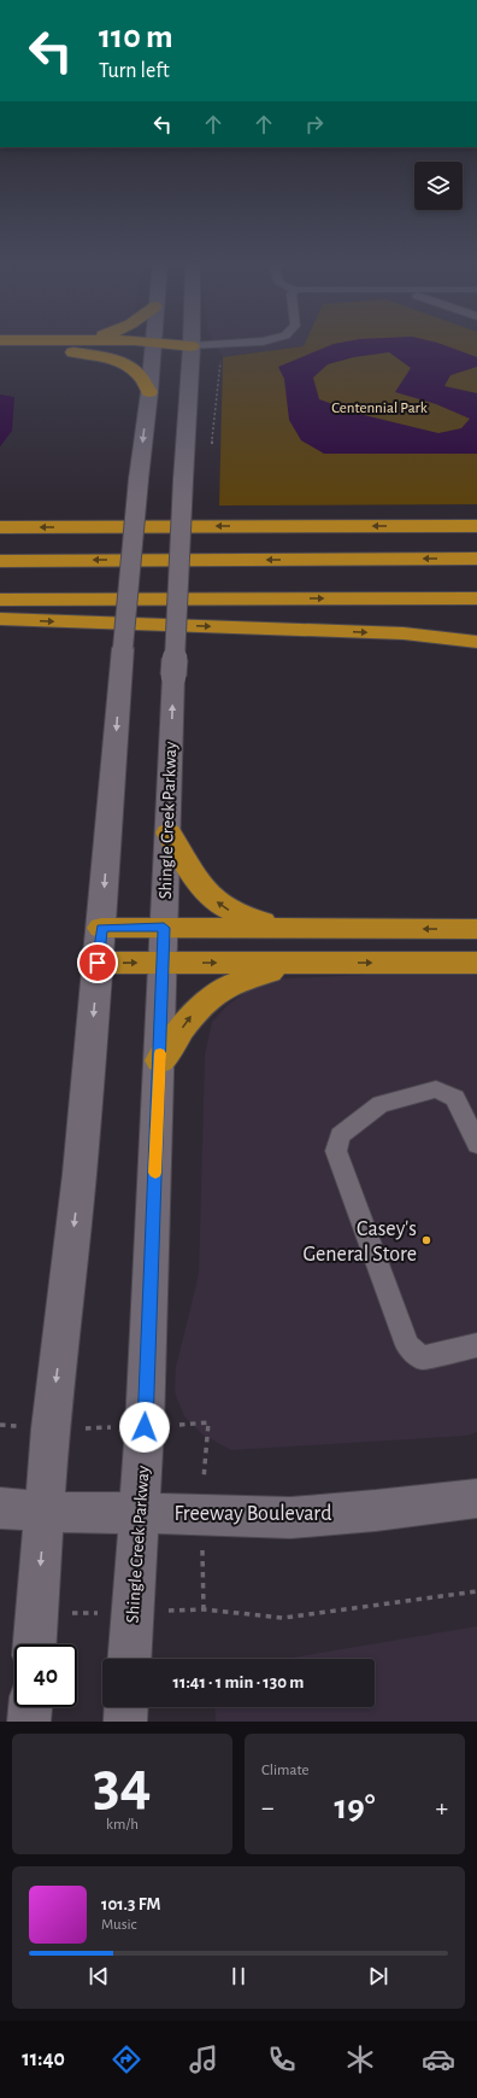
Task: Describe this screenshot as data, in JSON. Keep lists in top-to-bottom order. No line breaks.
{"streets":{"street":["Shingle Creek Parkway","Freeway Boulevard"]},"crossings":[["Shingle Creek Parkway","Freeway Boulevard"]],"parks":["Centennial Park"],"places":["Casey's General Store"],"page":{"turn":["110 m","Turn left"],"limit":"40","trip":"11:41 · 1 min · 130 m","tile":[["34","km/h"],"Climate"],"heat":["−","19°","+"],"song":["101.3 FM","Music"],"tabs":"11:40"}}
